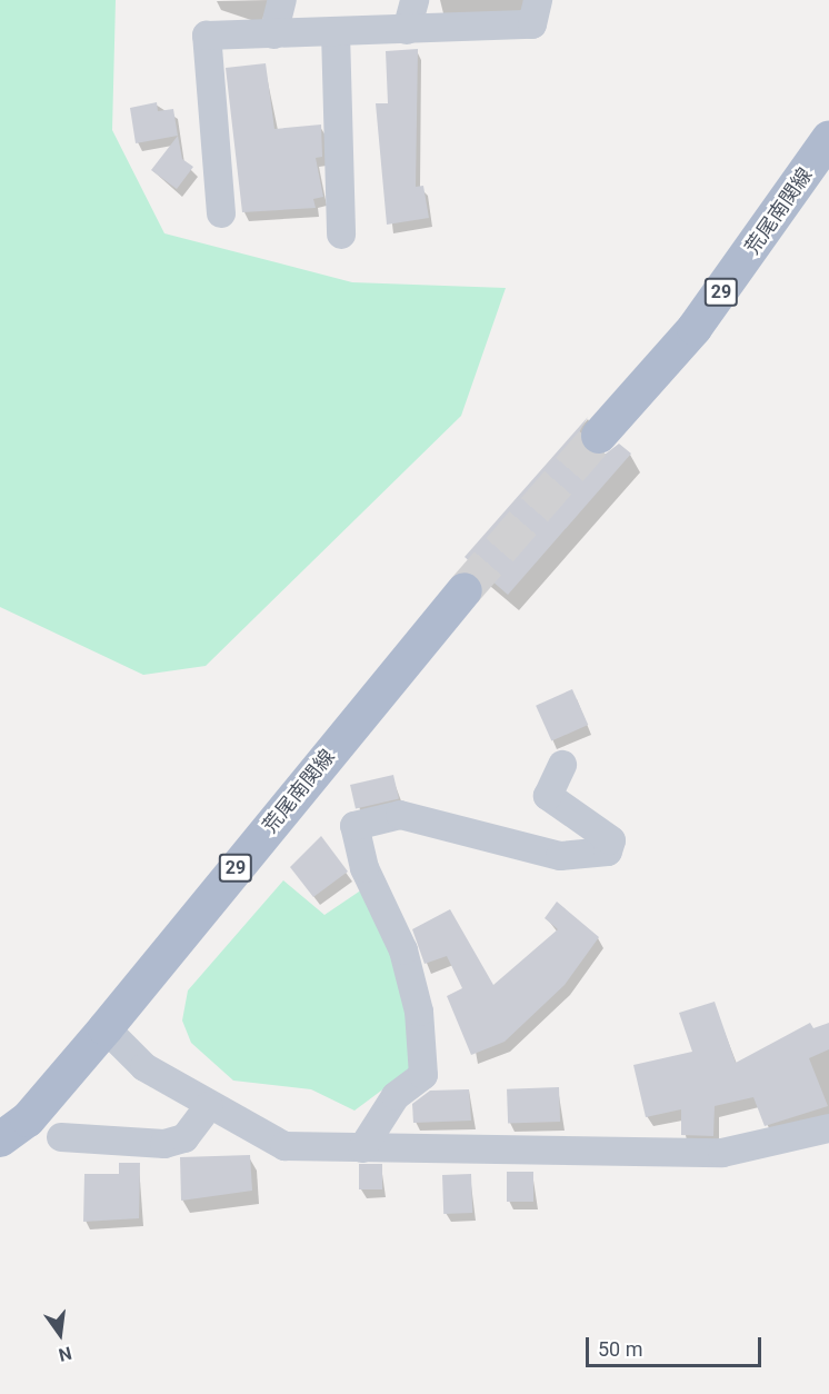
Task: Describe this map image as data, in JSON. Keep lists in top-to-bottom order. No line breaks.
{"streets":{"main road":["荒尾南関線","29"]},"scale_bar":"50 m","north":"bottom"}
